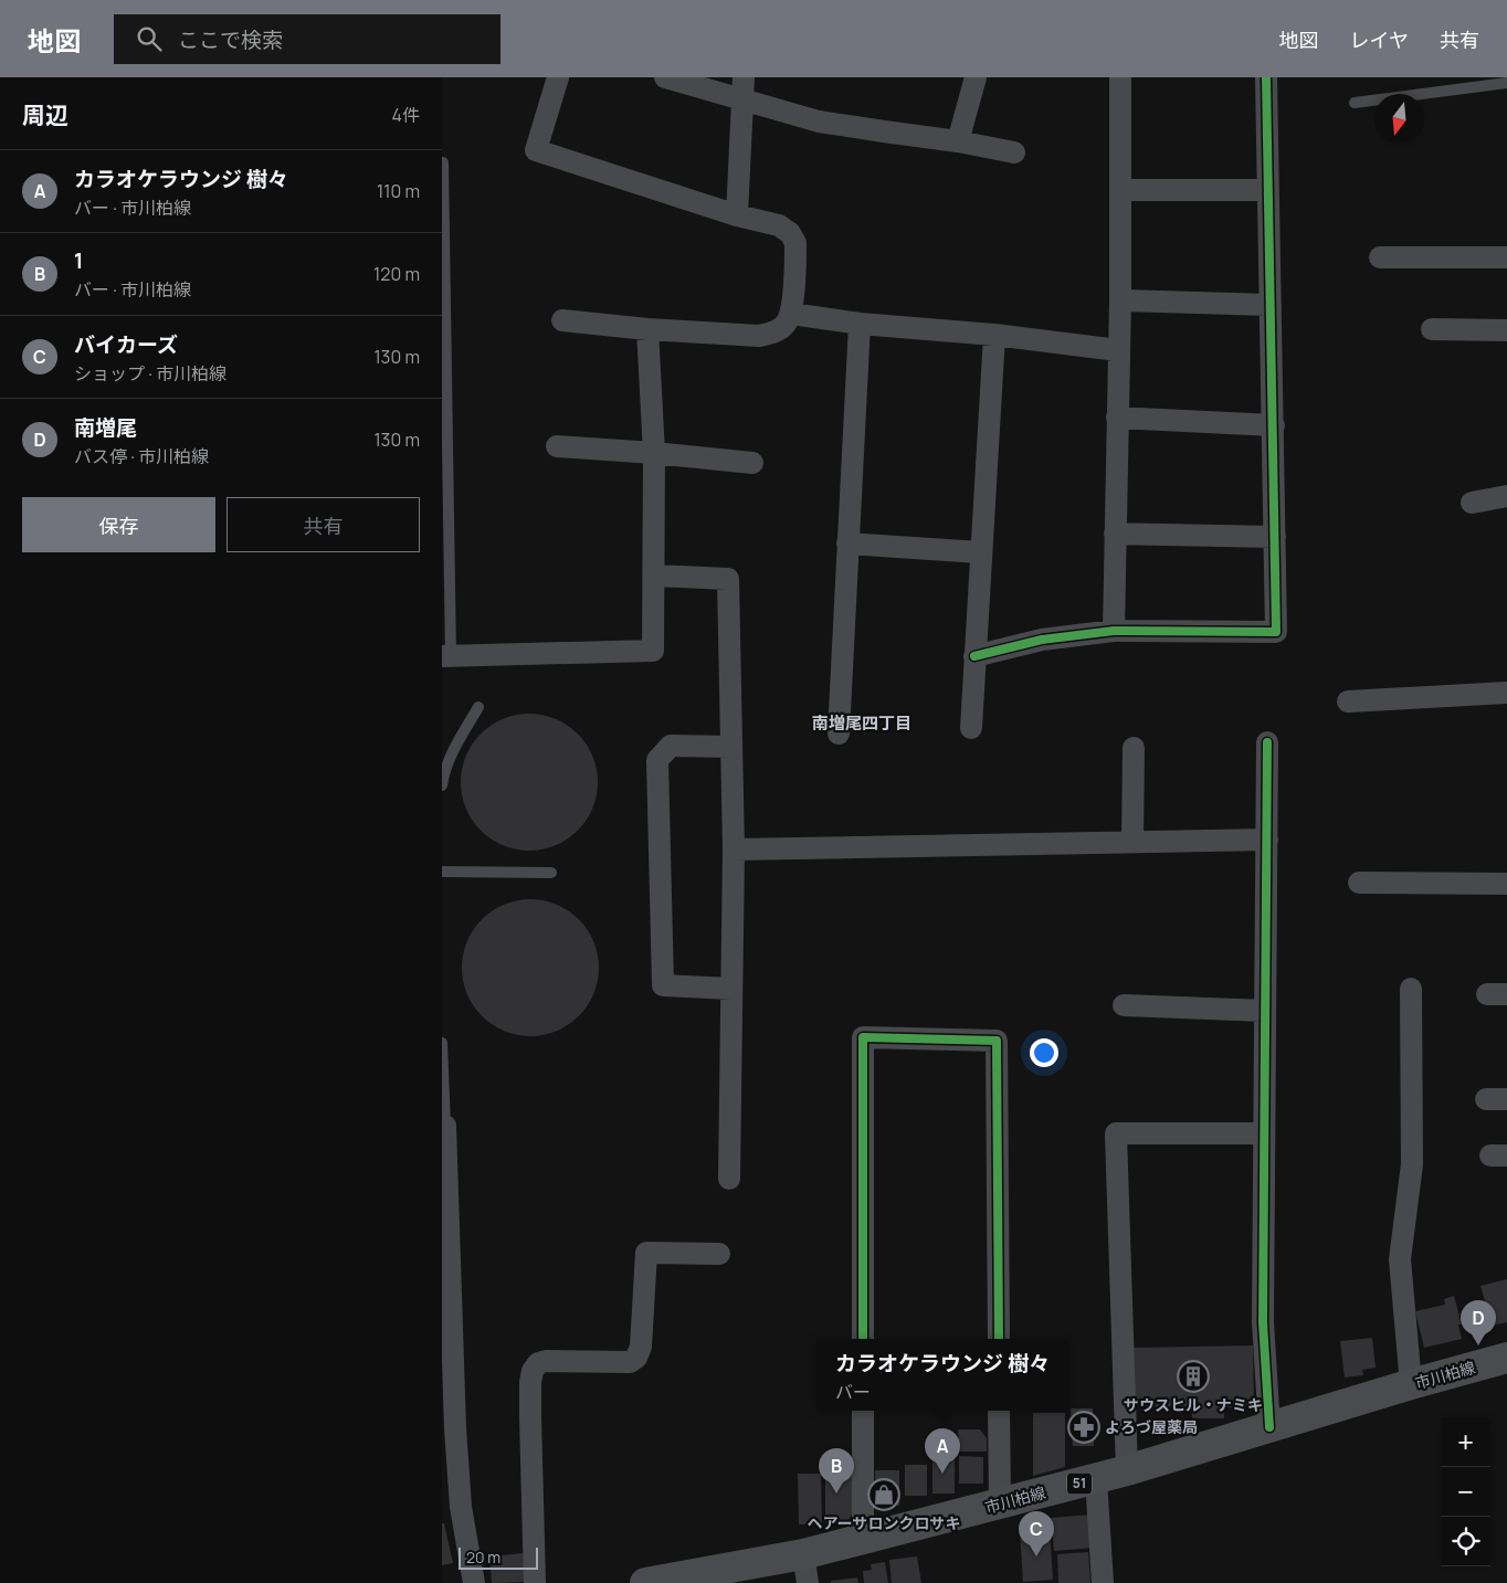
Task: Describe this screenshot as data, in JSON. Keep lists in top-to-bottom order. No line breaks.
{"streets":{"main road":["市川柏線","51"]},"districts":["南増尾四丁目"],"places":{"building":["サウスヒル・ナミキ"],"pharmacy":["よろづ屋薬局"],"shop":["ヘアーサロンクロサキ"]},"scale_bar":"20 m","north":"bottom","page":{"header":"地図","search":"ここで検索","nav":["地図","レイヤ","共有"],"heading":["周辺","4件"],"list":[{"mark":"A","name":"カラオケラウンジ 樹々","note":"バー · 市川柏線","value":"110 m"},{"mark":"B","name":"1","note":"バー · 市川柏線","value":"120 m"},{"mark":"C","name":"バイカーズ","note":"ショップ · 市川柏線","value":"130 m"},{"mark":"D","name":"南増尾","note":"バス停 · 市川柏線","value":"130 m"}],"buttons":["保存","共有"],"pins":["D","A","B","C"],"popup":["カラオケラウンジ 樹々","バー"],"map_buttons":["+","−"],"scale":"20 m"}}
